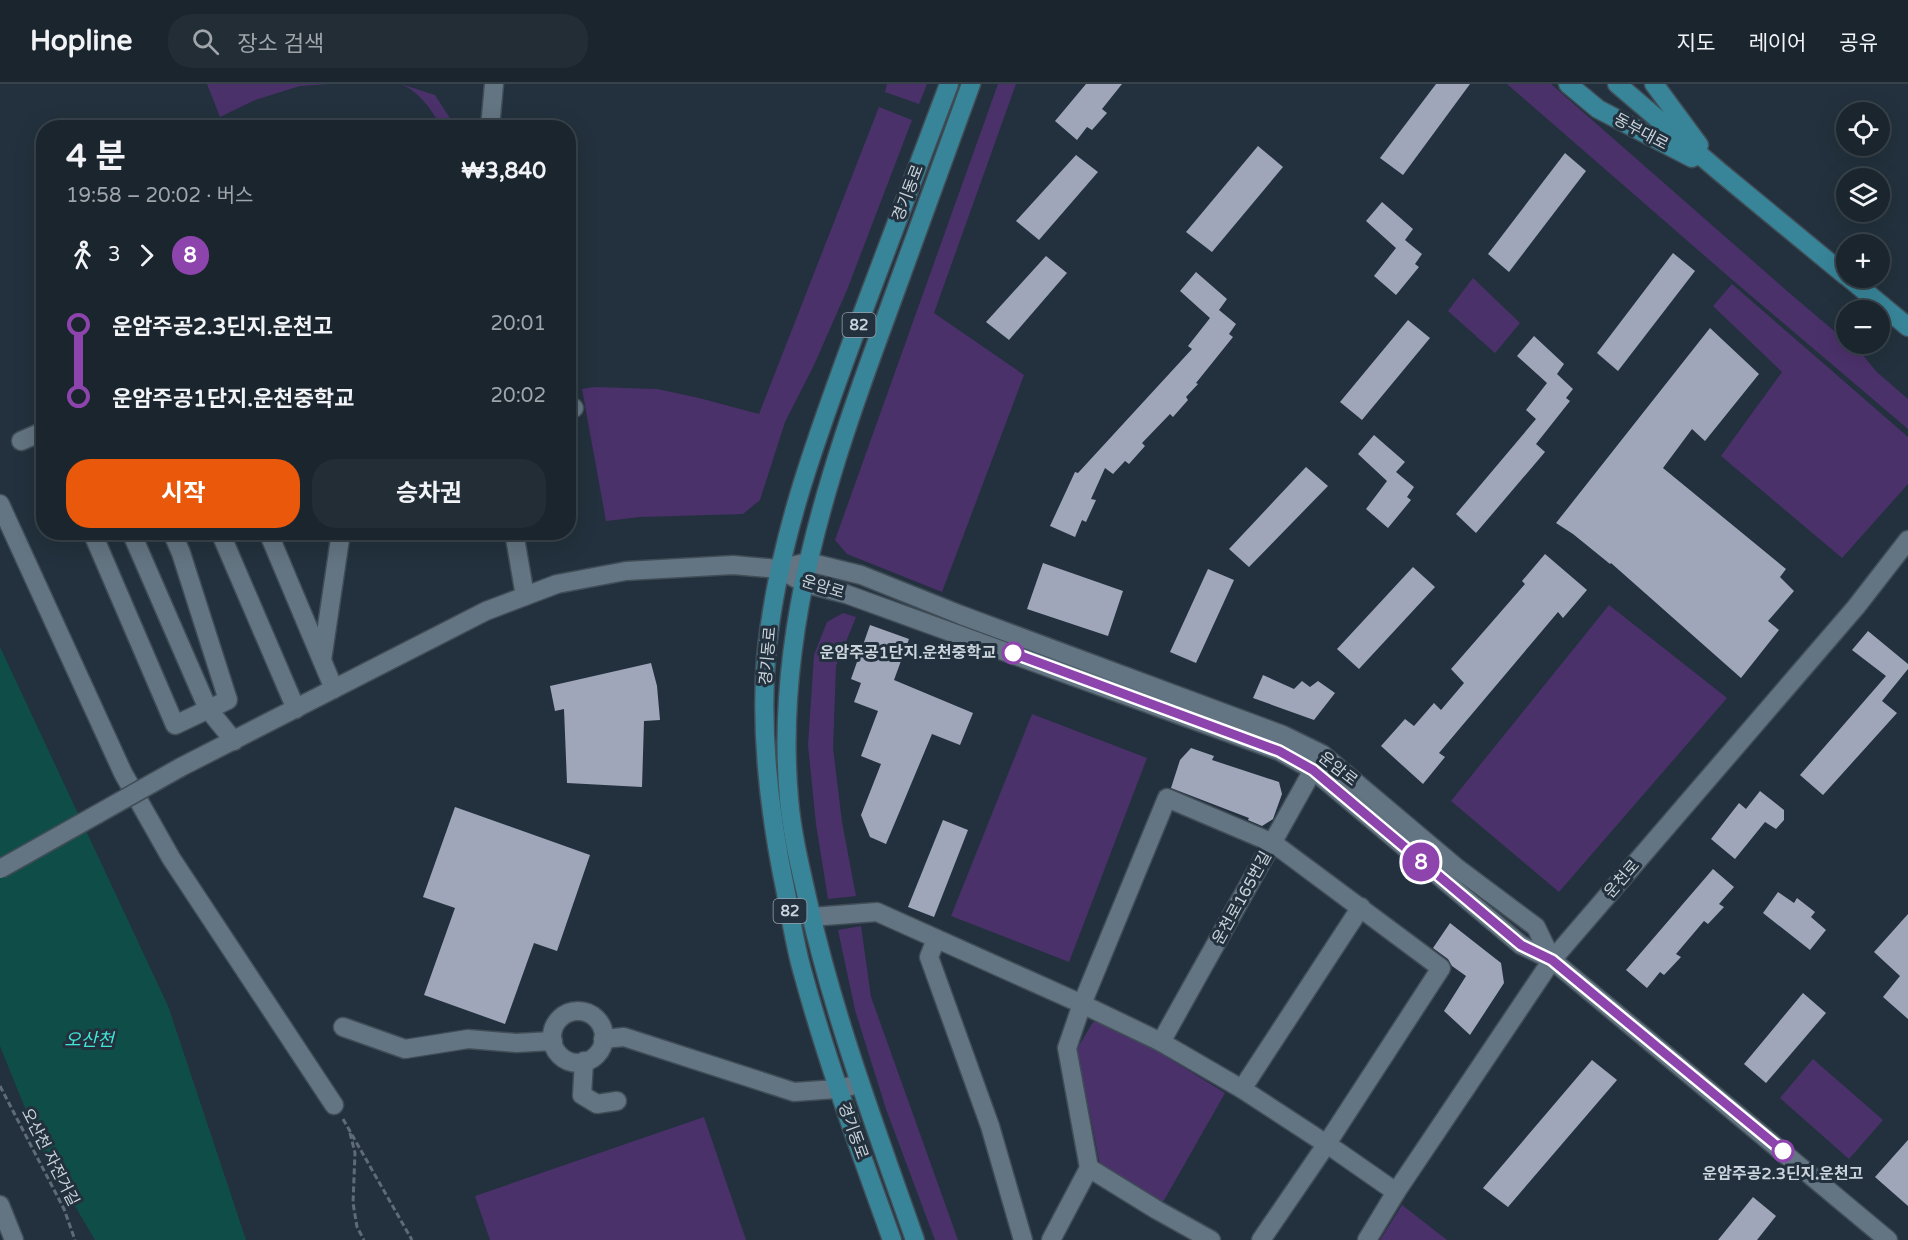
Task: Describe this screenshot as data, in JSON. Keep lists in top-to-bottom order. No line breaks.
{"streets":{"main road":["동부대로","경기동로","82"],"street":["운암로","운천로","운천로165번길"],"path":["오산천 자전거길"]},"crossings":[["경기동로","운암로"],["운암로","운천로"],["운암로","운천로165번길"]],"water":["오산천"],"places":["운암주공1단지.운천중학교","운암주공2.3딘지.운천고"],"lines":["bus line 8"],"page":{"header":"Hopline","search":"장소 검색","nav":["지도","레이어","공유"],"on_map":"8","map_buttons":["+","−"],"heading":["4 분","19:58 – 20:02 · 버스","₩3,840"],"legs":["3","8"],"list":[{"name":"운암주공2.3딘지.운천고","value":"20:01"},{"name":"운암주공1단지.운천중학교","value":"20:02"}],"buttons":["시작","승차권"]}}
